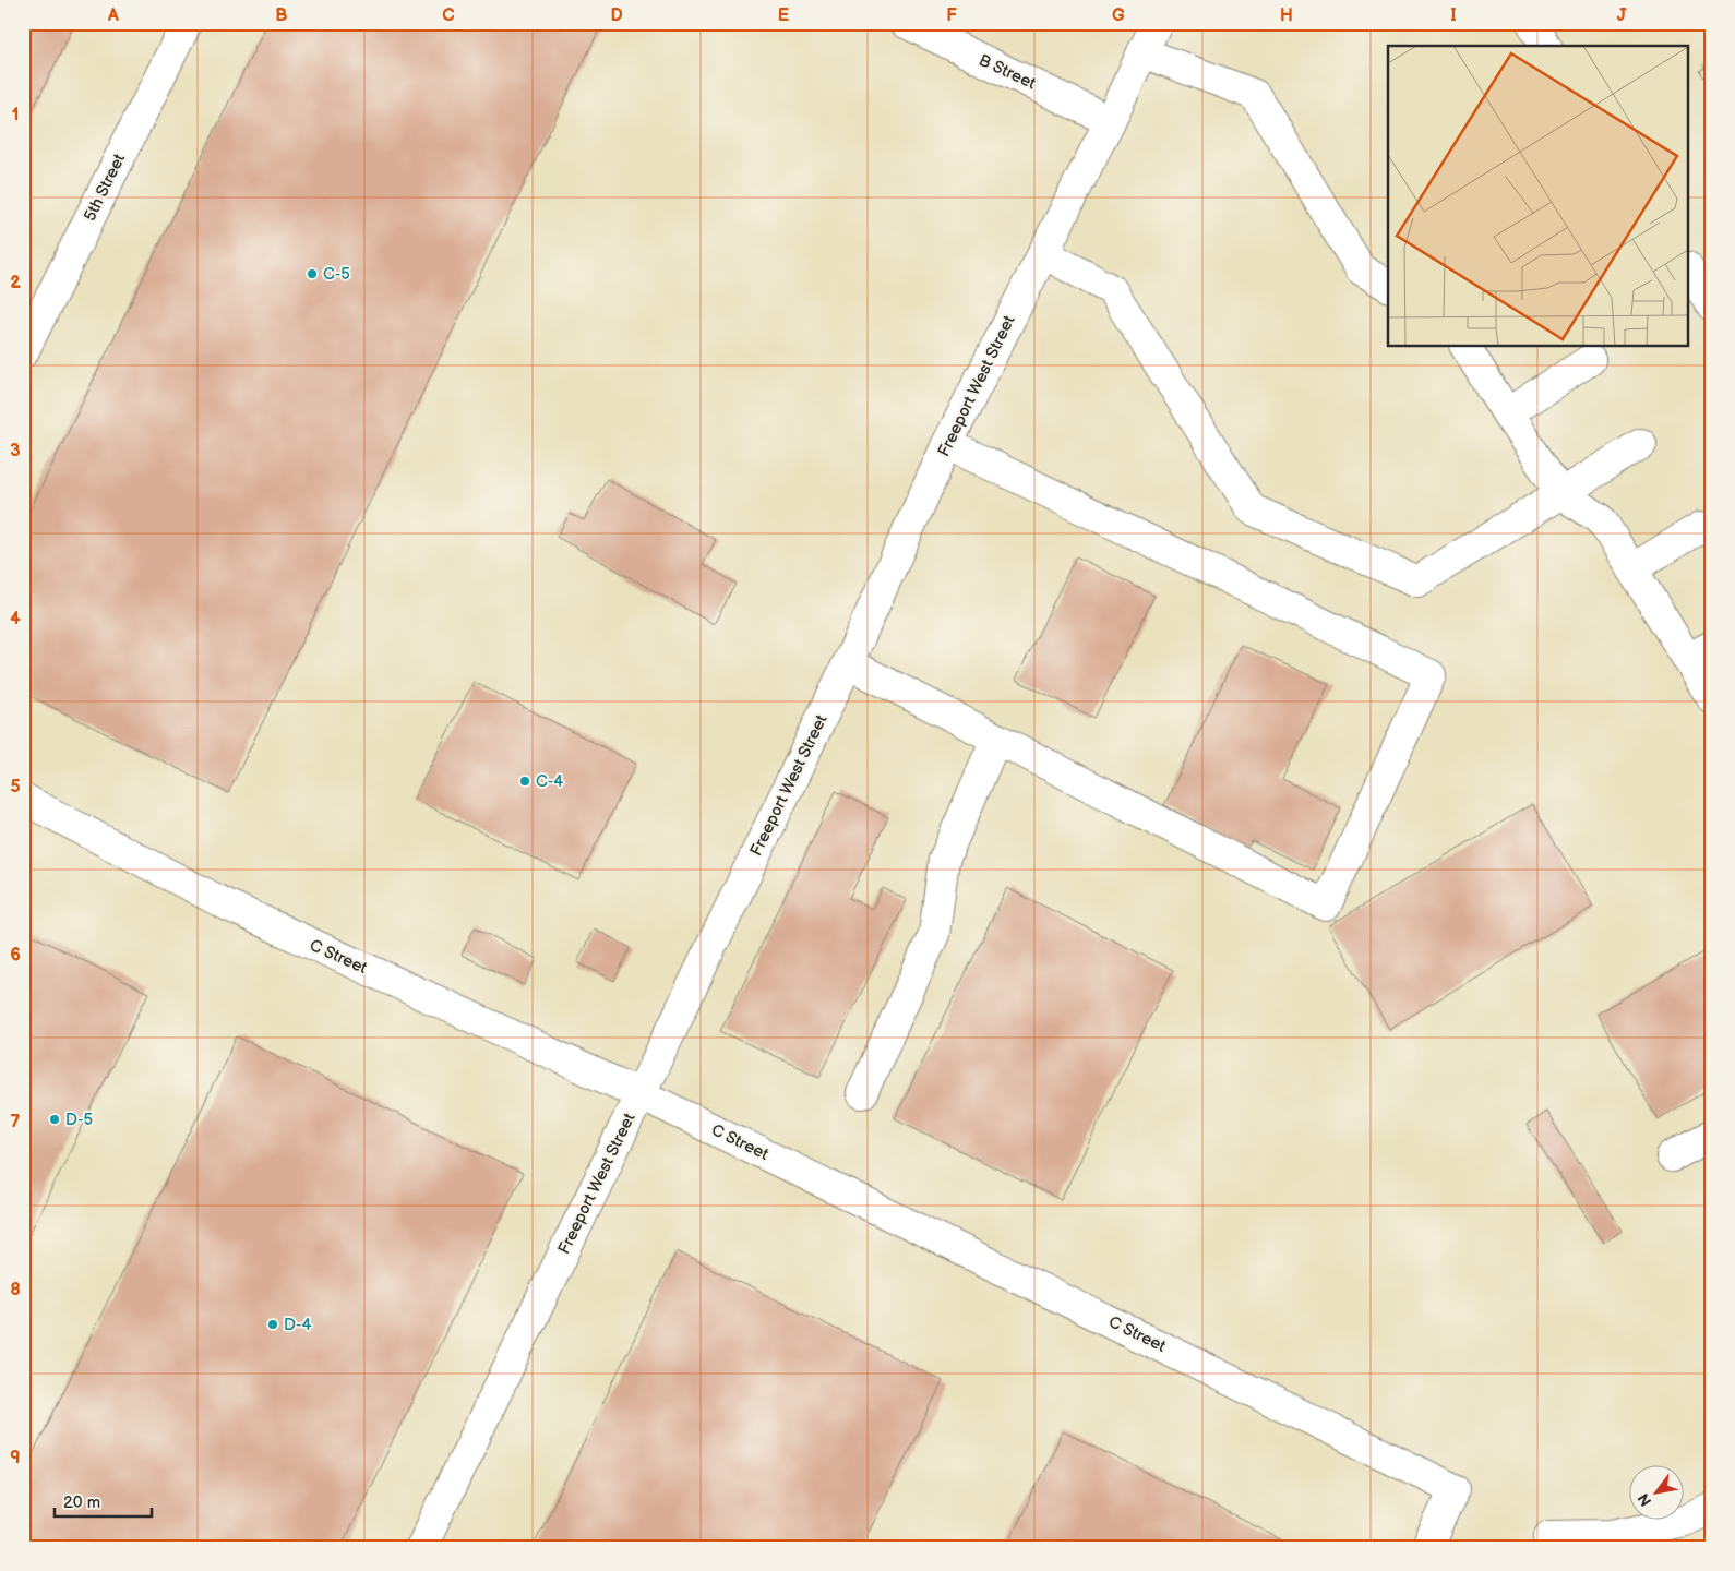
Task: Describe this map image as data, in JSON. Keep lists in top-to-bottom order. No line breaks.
{"streets":{"street":["B Street","5th Street","Freeport West Street","C Street"]},"crossings":[["B Street","Freeport West Street"],["Freeport West Street","C Street"]],"places":["C-5","C-4","D-5","D-4"],"scale_bar":"20 m","north":"bottom left","grid":{"columns":["A","B","C","D","E","F","G","H","I","J"],"rows":["1","2","3","4","5","6","7","8","9"]}}
